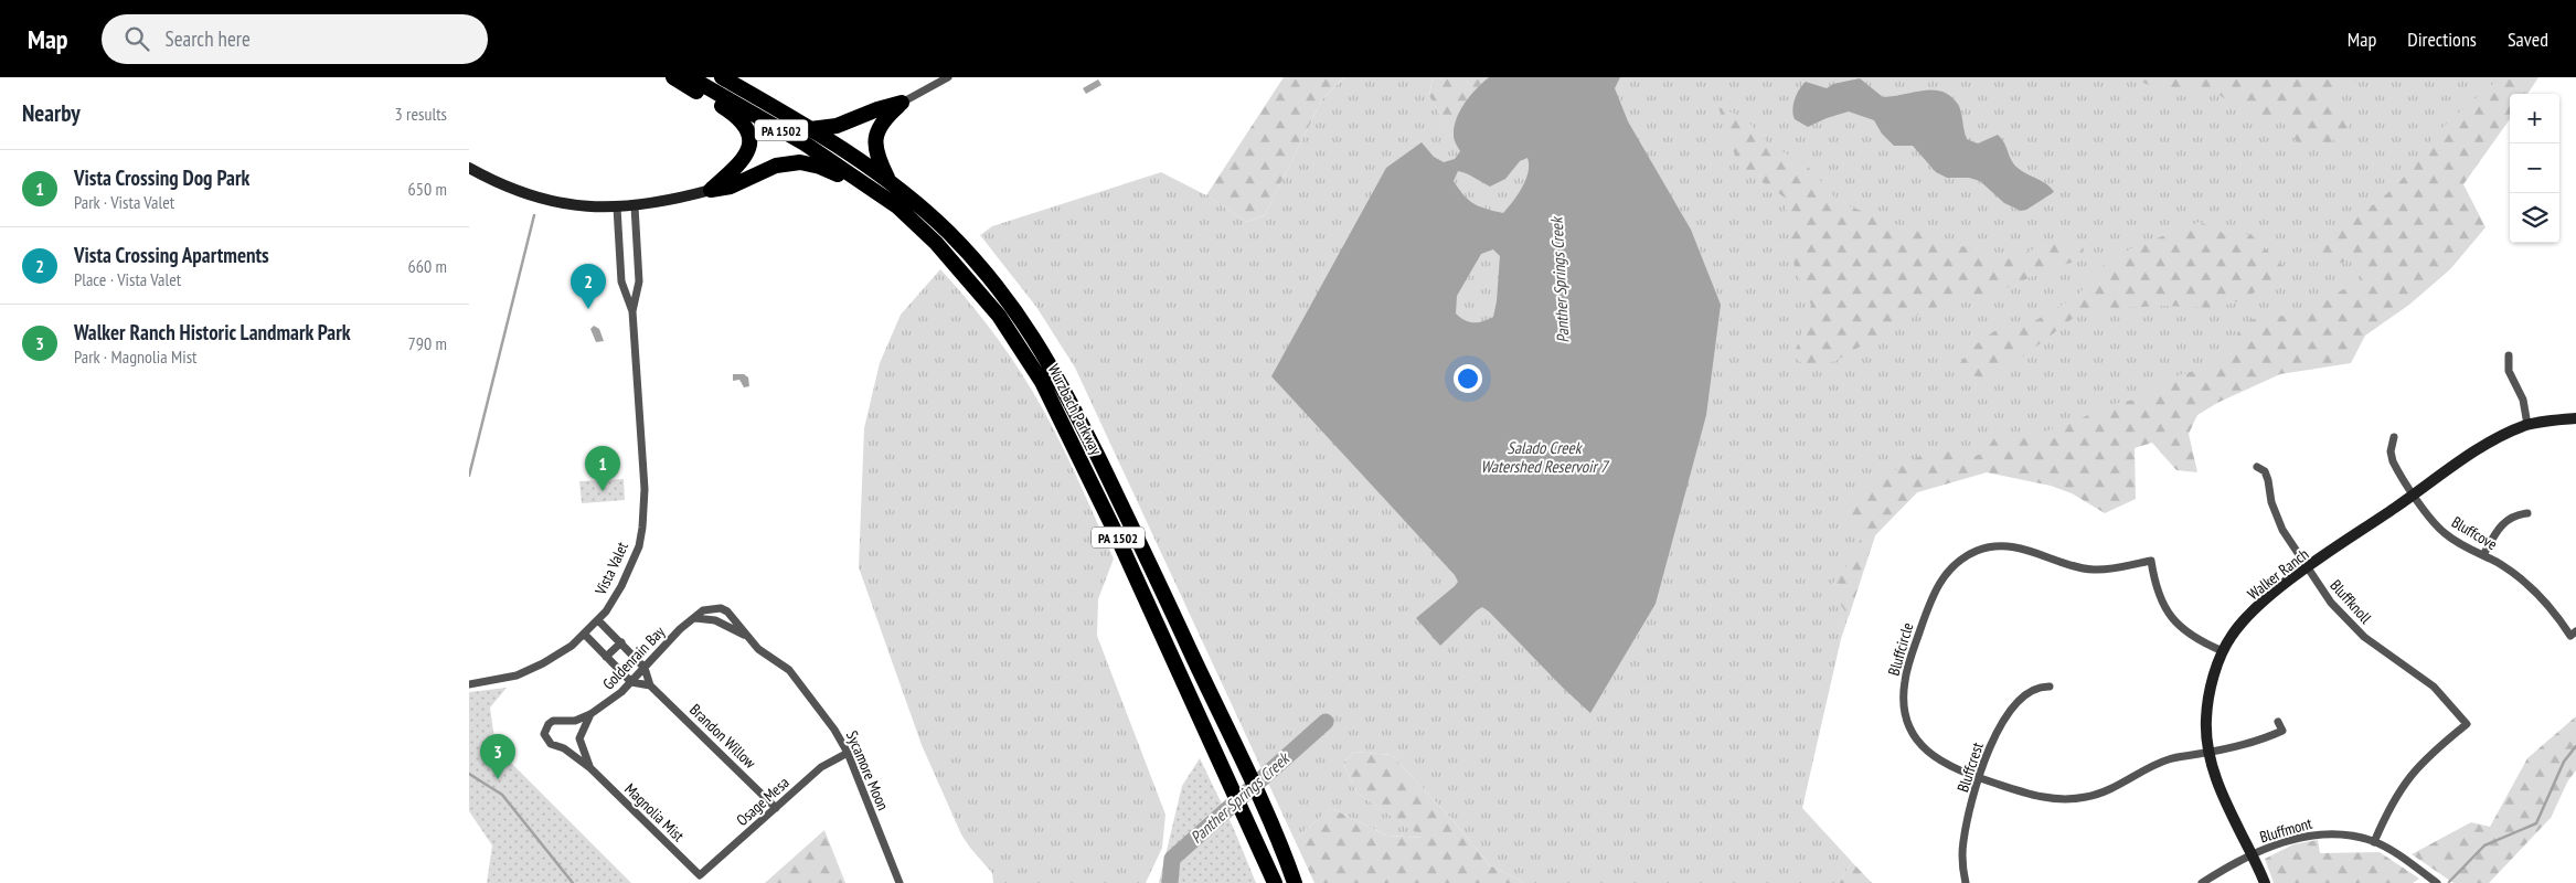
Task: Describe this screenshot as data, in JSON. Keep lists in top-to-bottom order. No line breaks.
{"streets":{"highway":["PA 1502","Wurzbach Parkway"],"street":["Bluffcove","Vista Valet","Walker Ranch","Bluffknoll","Bluffcircle","Goldenrain Bay","Brandon Willow","Bluffcrest","Sycamore Moon","Osage Mesa","Magnolia Mist","Bluffmont"]},"crossings":[["Bluffcove","Walker Ranch"],["Walker Ranch","Bluffknoll"],["Walker Ranch","Bluffcircle"],["Walker Ranch","Bluffmont"],["Bluffknoll","Bluffmont"],["Bluffcircle","Bluffcrest"],["Goldenrain Bay","Sycamore Moon"],["Goldenrain Bay","Magnolia Mist"],["Brandon Willow","Osage Mesa"],["Sycamore Moon","Osage Mesa"],["Osage Mesa","Magnolia Mist"]],"water":["Panther Springs Creek","Salado Creek Watershed Reservoir 7"],"page":{"header":"Map","search":"Search here","nav":["Map","Directions","Saved"],"heading":["Nearby","3 results"],"map_buttons":["+","−"],"list":[{"mark":"1","name":"Vista Crossing Dog Park","note":"Park · Vista Valet","value":"650 m"},{"mark":"2","name":"Vista Crossing Apartments","note":"Place · Vista Valet","value":"660 m"},{"mark":"3","name":"Walker Ranch Historic Landmark Park","note":"Park · Magnolia Mist","value":"790 m"}],"pins":["2","1","3"]}}
